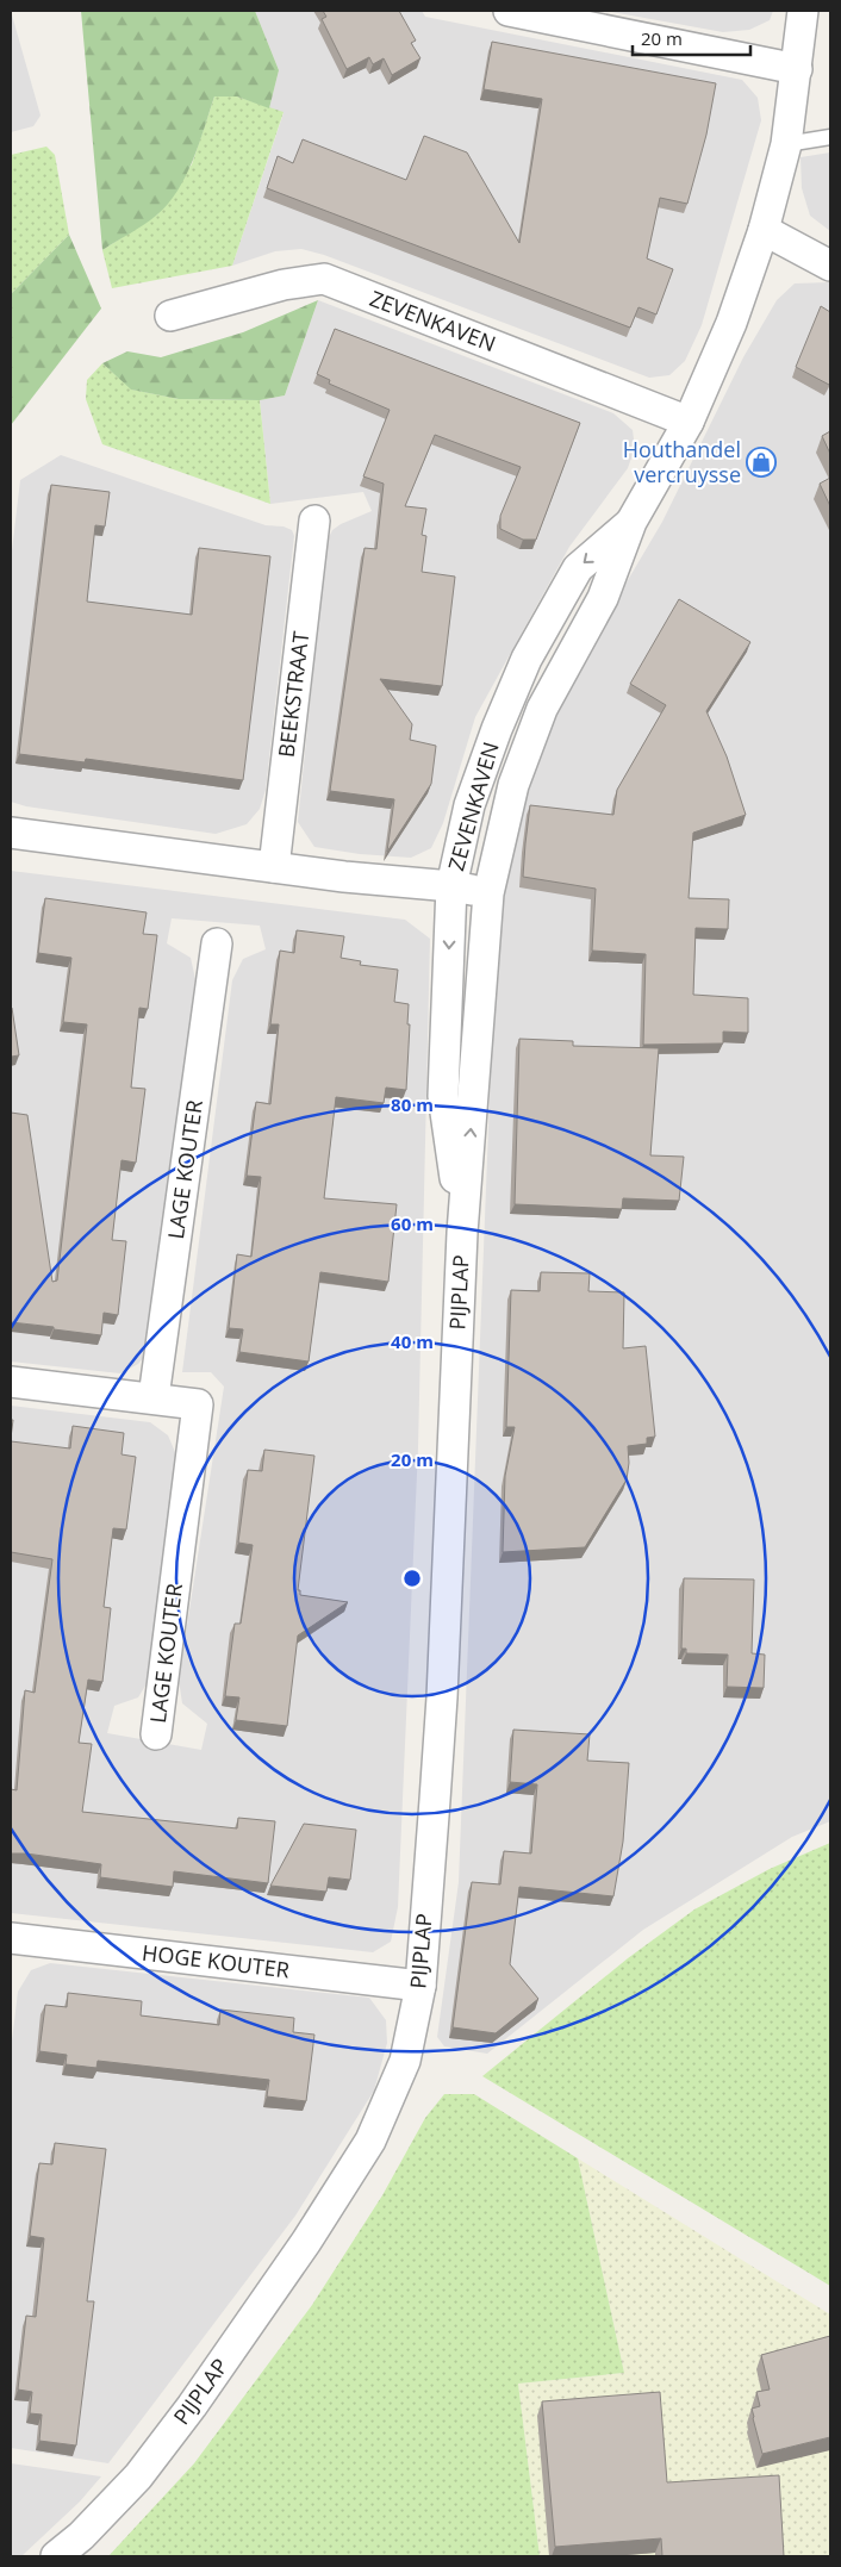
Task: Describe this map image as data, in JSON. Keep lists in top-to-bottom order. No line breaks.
{"streets":{"street":["ZEVENKAVEN","BEEKSTRAAT","LAGE KOUTER","PIJPLAP","HOGE KOUTER"]},"crossings":[["ZEVENKAVEN","PIJPLAP"],["PIJPLAP","HOGE KOUTER"]],"places":{"shop":["Houthandel vercruysse"]},"scale_bar":"20 m","rings":["80 m","60 m","40 m","20 m"]}
